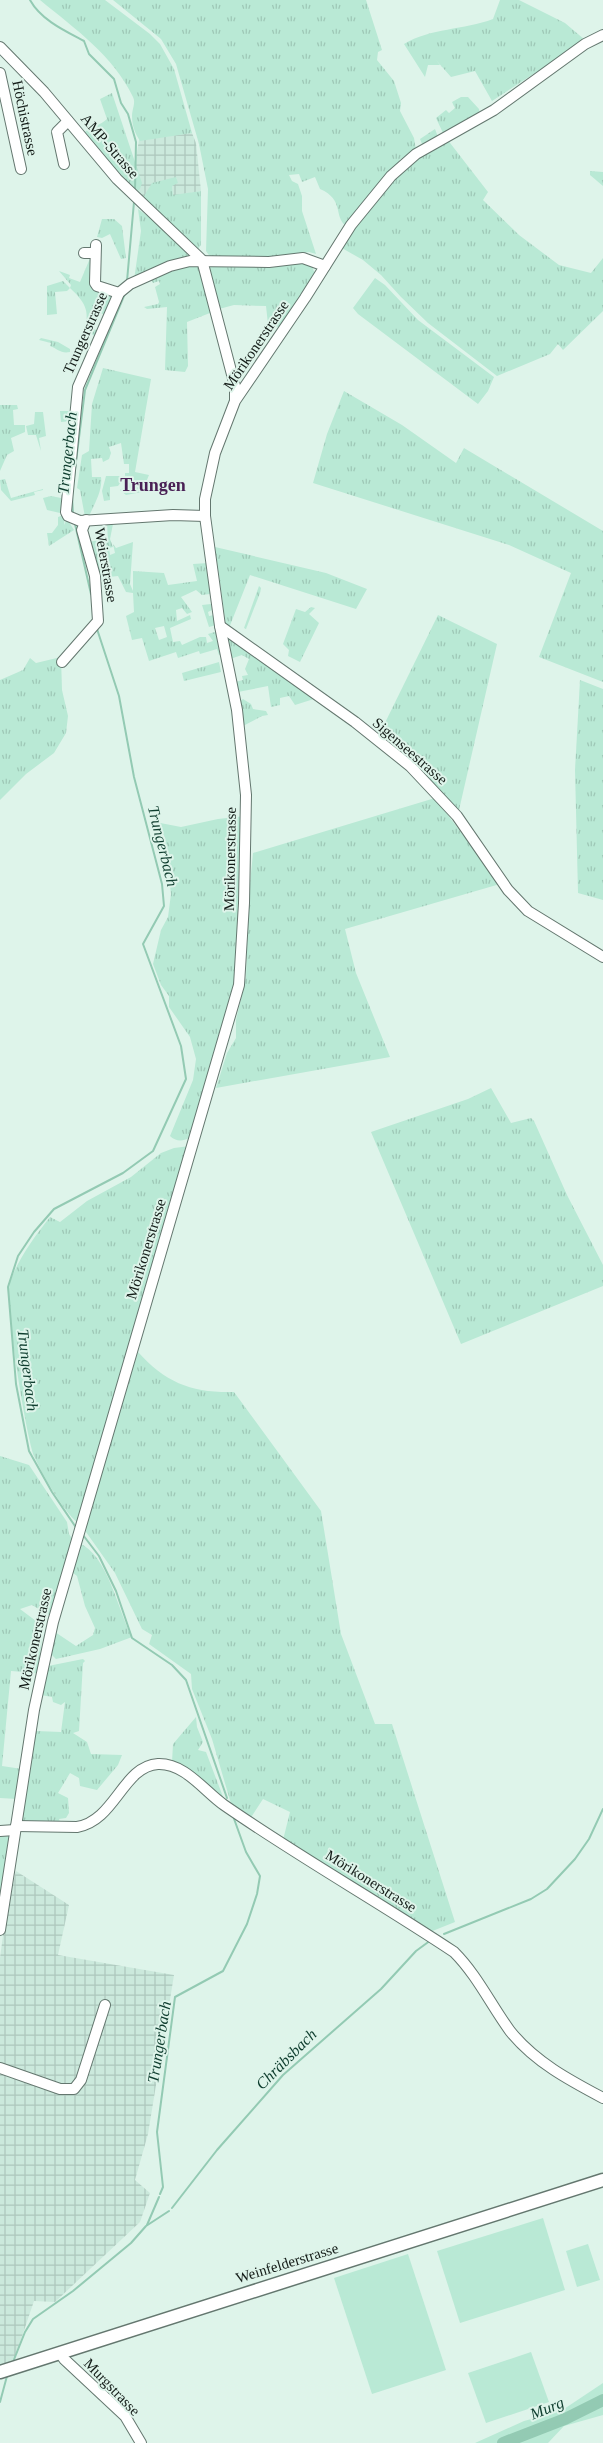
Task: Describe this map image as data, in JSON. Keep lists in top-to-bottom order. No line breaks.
{"streets":{"main road":["Weinfelderstrasse"],"street":["Höchistrasse","AMP-Strasse","Trungerstrasse","Mörikonerstrasse","Weierstrasse","Sigenseestrasse","Murgstrasse"]},"crossings":[["Trungerstrasse","Mörikonerstrasse"],["Trungerstrasse","Weierstrasse"],["Mörikonerstrasse","Sigenseestrasse"],["Weinfelderstrasse","Murgstrasse"]],"districts":["Trungen"],"water":["Trungerbach","Chräbsbach","Murg"]}
